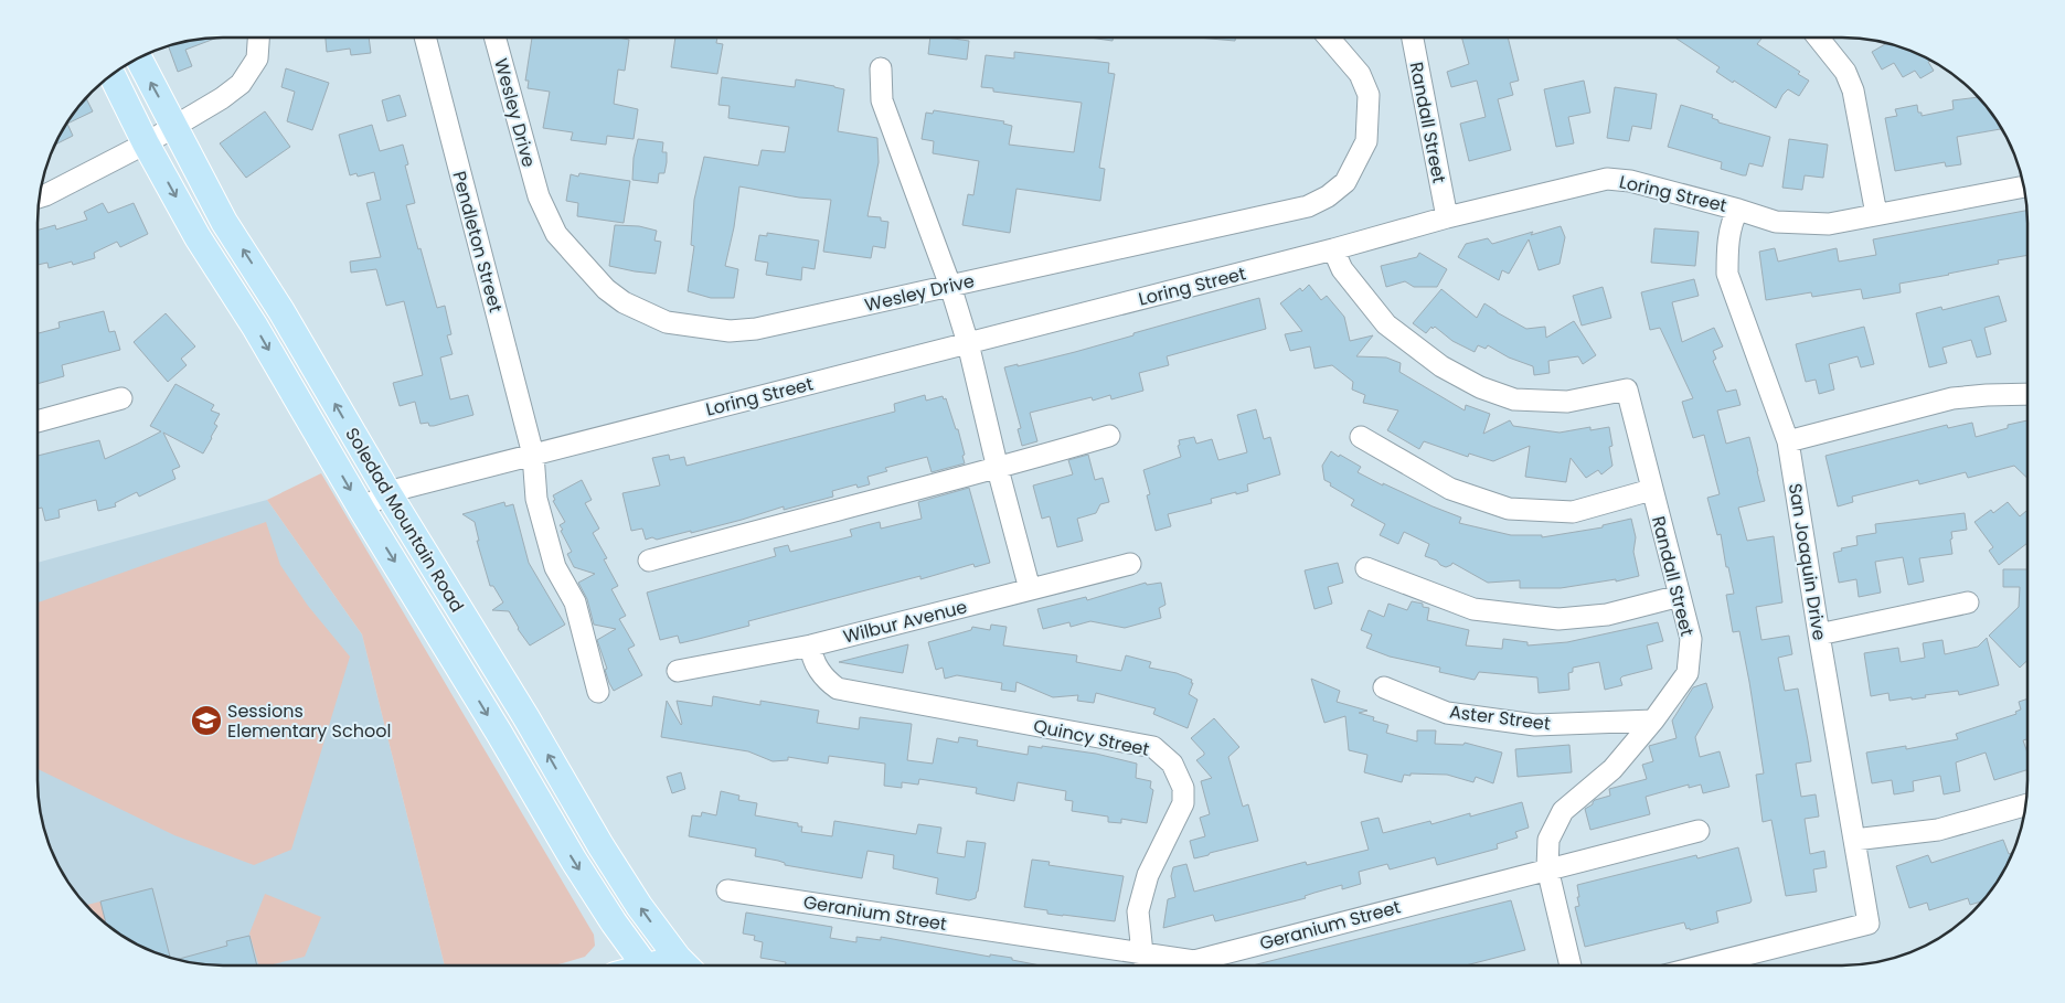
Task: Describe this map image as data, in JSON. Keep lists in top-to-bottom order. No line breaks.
{"streets":{"main road":["Soledad Mountain Road"],"street":["Wesley Drive","Randall Street","Loring Street","Pendleton Street","San Joaquin Drive","Wilbur Avenue","Aster Street","Quincy Street","Geranium Street"]},"crossings":[["Randall Street","Loring Street"],["Randall Street","Aster Street"],["Randall Street","Geranium Street"],["Loring Street","Pendleton Street"],["Loring Street","Soledad Mountain Road"],["Loring Street","San Joaquin Drive"],["Wilbur Avenue","Quincy Street"],["Quincy Street","Geranium Street"]],"places":{"school or university":["Sessions Elementary School"]}}
